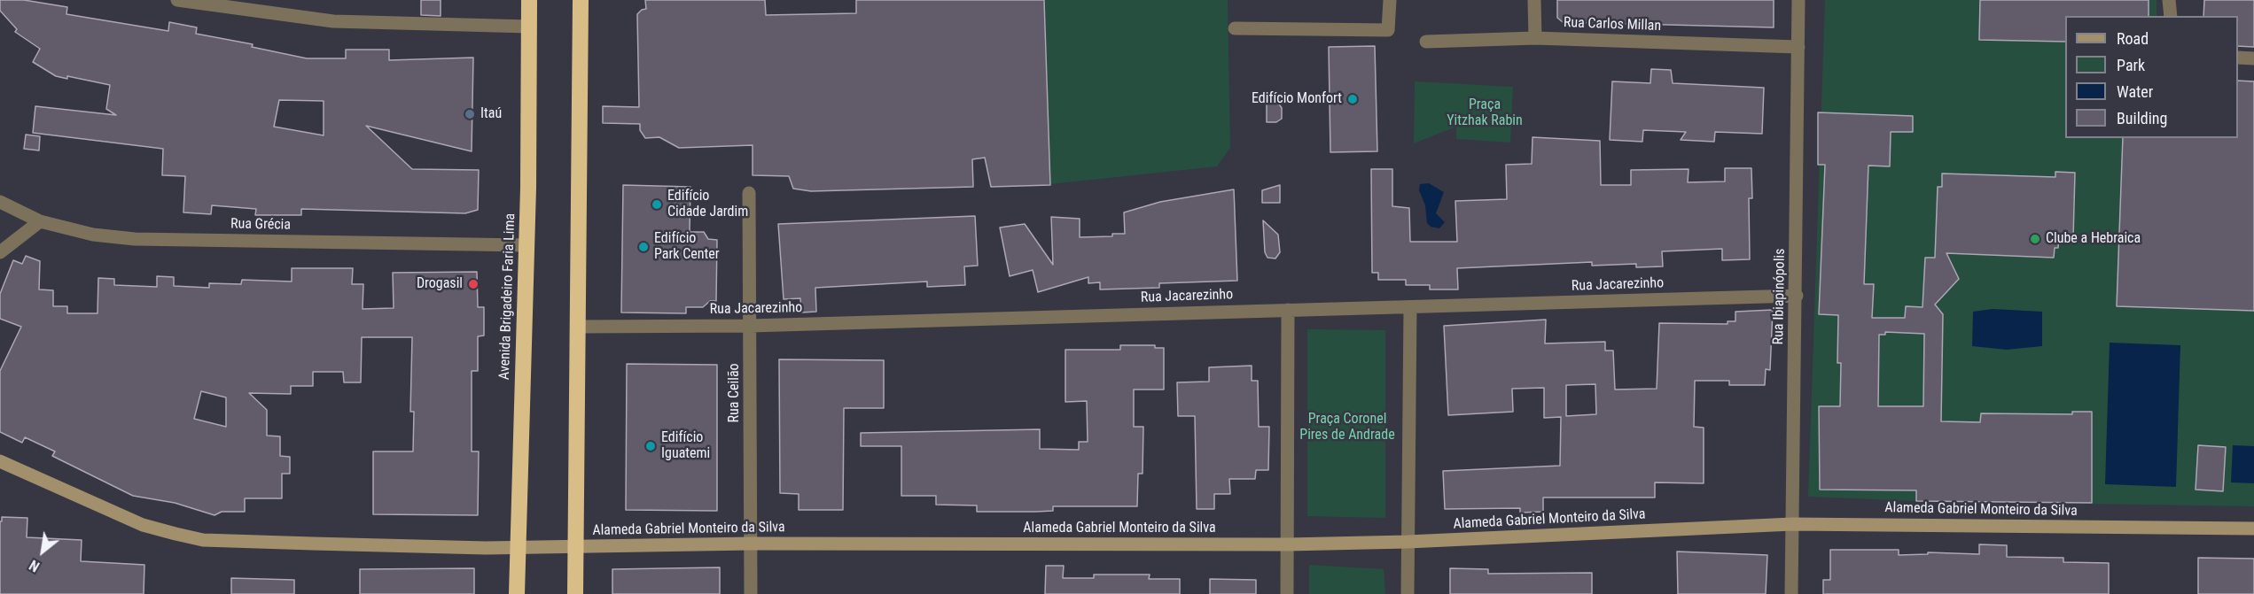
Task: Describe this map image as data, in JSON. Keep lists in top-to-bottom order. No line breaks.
{"streets":{"highway":["Avenida Brigadeiro Faria Lima"],"street":["Rua Carlos Millan","Rua Grécia","Rua Jacarezinho","Rua Ibiapinópolis","Rua Ceilão","Alameda Gabriel Monteiro da Silva"]},"crossings":[["Rua Carlos Millan","Rua Ibiapinópolis"],["Rua Grécia","Avenida Brigadeiro Faria Lima"],["Rua Jacarezinho","Rua Ibiapinópolis"],["Rua Jacarezinho","Rua Ceilão"],["Avenida Brigadeiro Faria Lima","Alameda Gabriel Monteiro da Silva"],["Rua Ibiapinópolis","Alameda Gabriel Monteiro da Silva"],["Rua Ceilão","Alameda Gabriel Monteiro da Silva"]],"parks":["Praça Yitzhak Rabin","Praça Coronel Pires de Andrade"],"places":["Edifício Monfort","Itaú","Edifício Cidade Jardim","Clube a Hebraica","Edifício Park Center","Drogasil","Edifício Iguatemi"],"legend":["Road","Park","Water","Building"],"north":"bottom left"}
